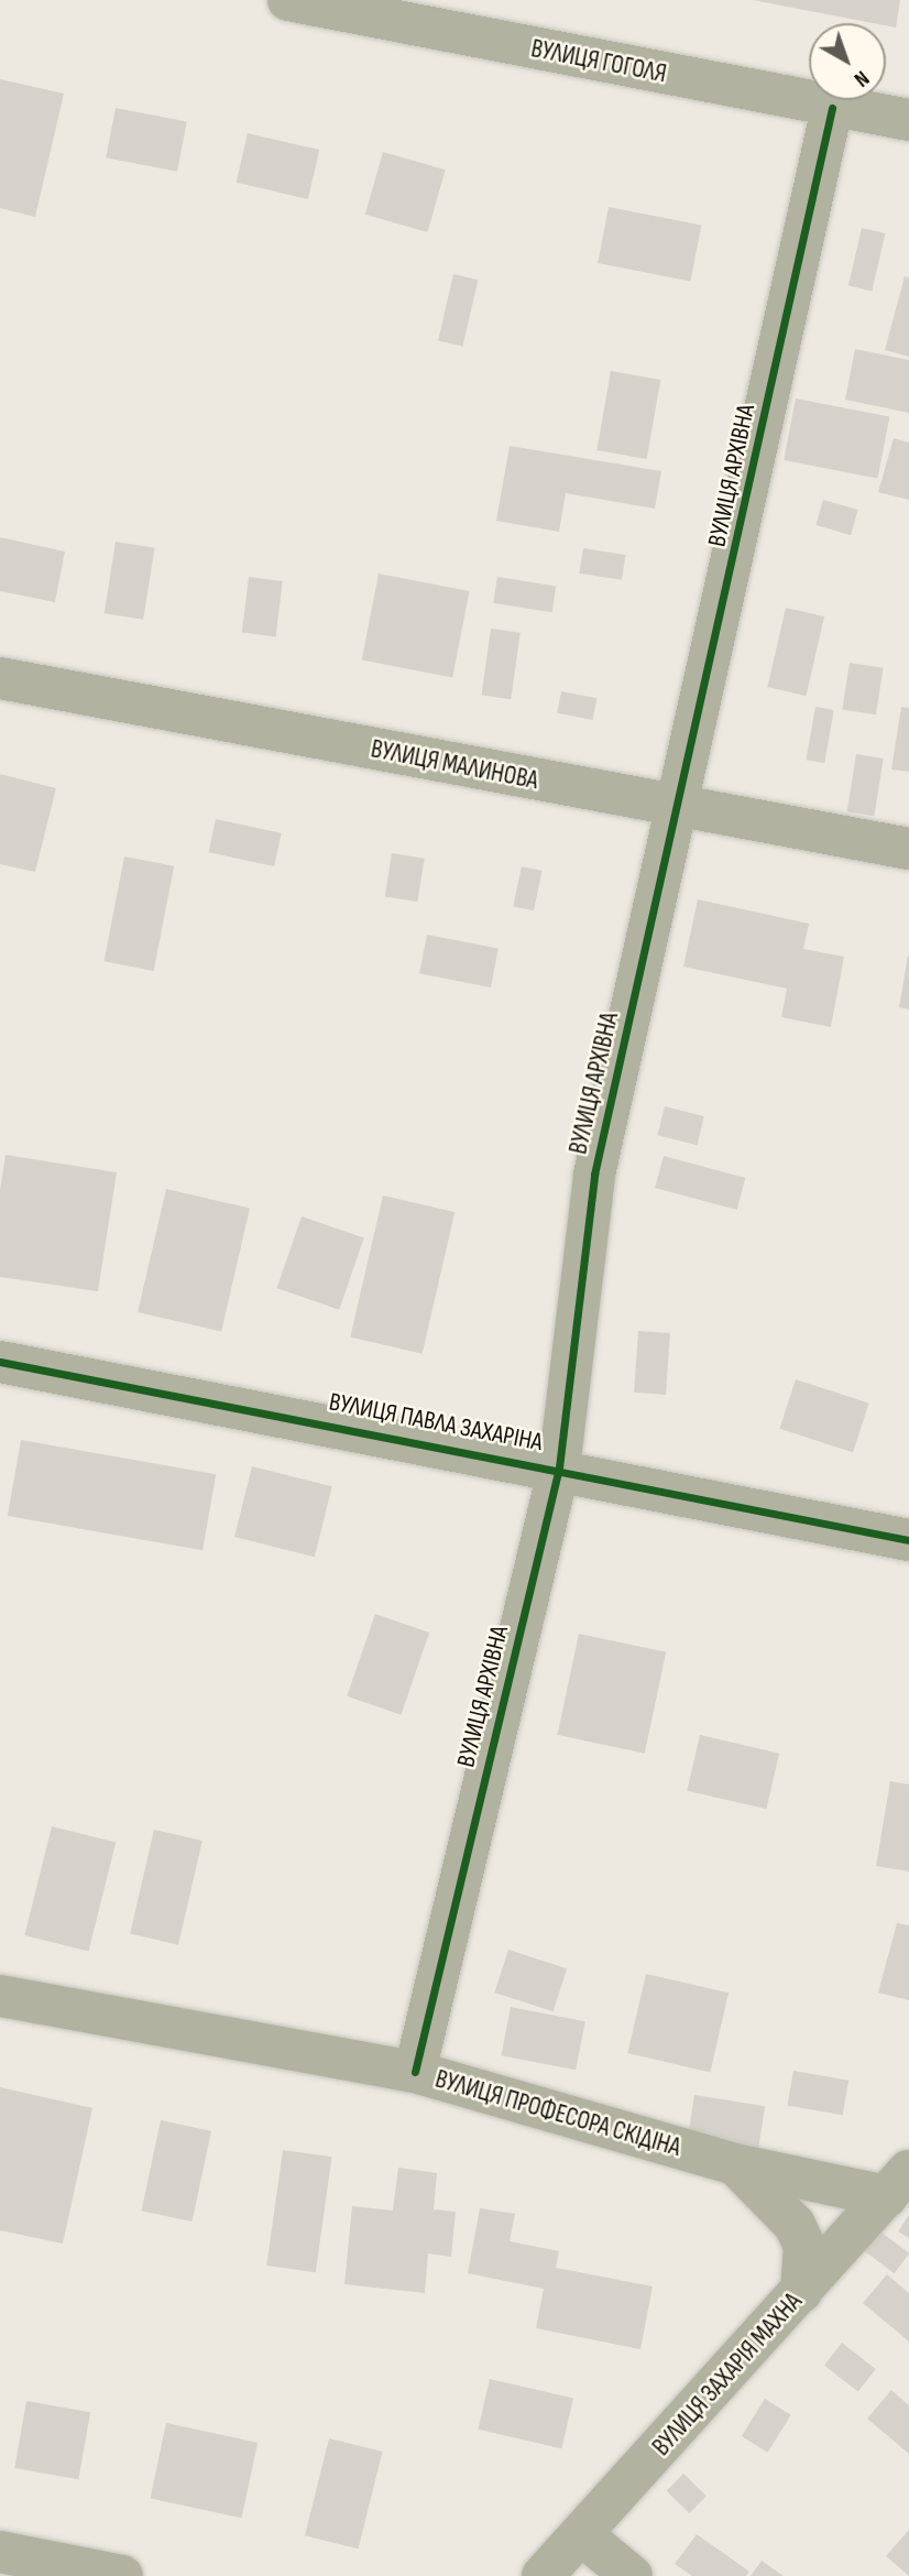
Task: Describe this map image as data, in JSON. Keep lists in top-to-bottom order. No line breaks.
{"streets":{"street":["ВУЛИЦЯ ГОГОЛЯ","ВУЛИЦЯ АРХІВНА","ВУЛИЦЯ МАЛИНОВА","ВУЛИЦЯ ПАВЛА ЗАХАРІНА","ВУЛИЦЯ ПРОФЕСОРА СКІДІНА","ВУЛИЦЯ ЗАХАРІЯ МАХНА"]},"crossings":[["ВУЛИЦЯ ГОГОЛЯ","ВУЛИЦЯ АРХІВНА"],["ВУЛИЦЯ АРХІВНА","ВУЛИЦЯ МАЛИНОВА"],["ВУЛИЦЯ АРХІВНА","ВУЛИЦЯ ПАВЛА ЗАХАРІНА"],["ВУЛИЦЯ АРХІВНА","ВУЛИЦЯ ПРОФЕСОРА СКІДІНА"],["ВУЛИЦЯ ПРОФЕСОРА СКІДІНА","ВУЛИЦЯ ЗАХАРІЯ МАХНА"]],"north":"bottom right"}
